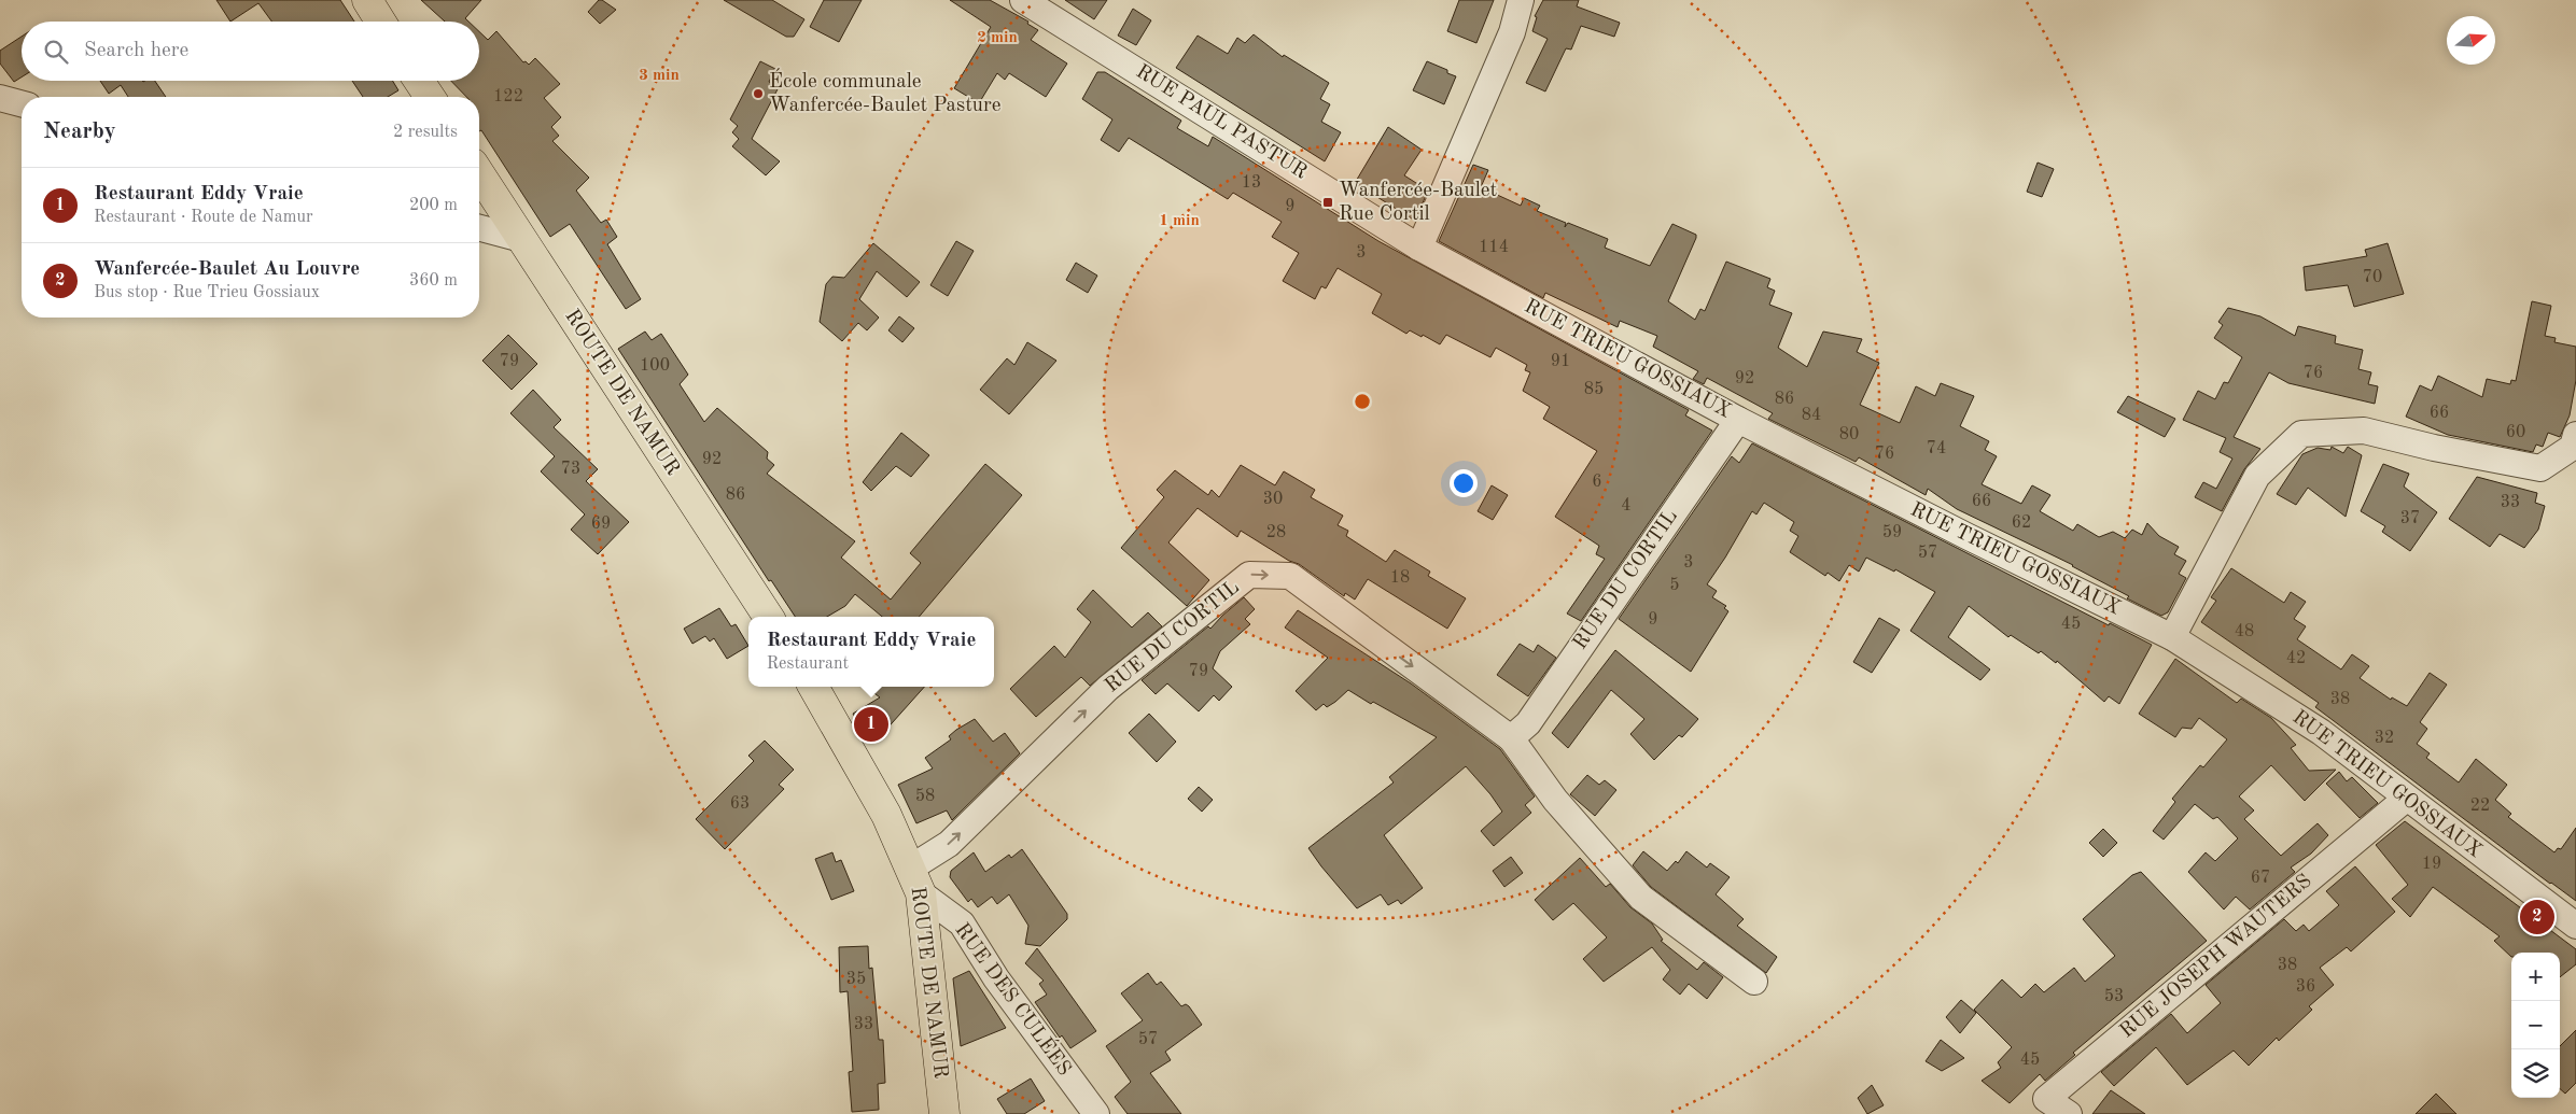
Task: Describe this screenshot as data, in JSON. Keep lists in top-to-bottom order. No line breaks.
{"streets":{"main road":["ROUTE DE NAMUR"],"street":["RUE PAUL PASTUR","RUE TRIEU GOSSIAUX","RUE DU CORTIL","RUE JOSEPH WAUTERS","RUE DES CULÉES"]},"crossings":[["RUE PAUL PASTUR","RUE TRIEU GOSSIAUX"],["RUE TRIEU GOSSIAUX","RUE DU CORTIL"],["RUE TRIEU GOSSIAUX","RUE JOSEPH WAUTERS"],["ROUTE DE NAMUR","RUE DU CORTIL"],["ROUTE DE NAMUR","RUE DES CULÉES"],["RUE DU CORTIL","RUE DES CULÉES"]],"places":{"other":["École communale Wanfercée-Baulet Pasture"],"transit":["Wanfercée-Baulet Rue Cortil"]},"house_numbers":["122","13","9","114","3","70","79","91","100","76","92","85","86","66","84","60","80","74","76","92","73","6","86","30","66","33","4","37","62","69","28","59","57","3","18","5","9","45","48","42","79","38","32","58","63","22","19","67","38","35","36","53","33","57","45"],"north":"right","page":{"search":"Search here","heading":["Nearby","2 results"],"list":[{"mark":"1","name":"Restaurant Eddy Vraie","note":"Restaurant · Route de Namur","value":"200 m"},{"mark":"2","name":"Wanfercée-Baulet Au Louvre","note":"Bus stop · Rue Trieu Gossiaux","value":"360 m"}],"popup":["Restaurant Eddy Vraie","Restaurant"],"pins":["1","2"],"map_buttons":["+","−"]},"rings":["2 min","3 min","1 min"]}
